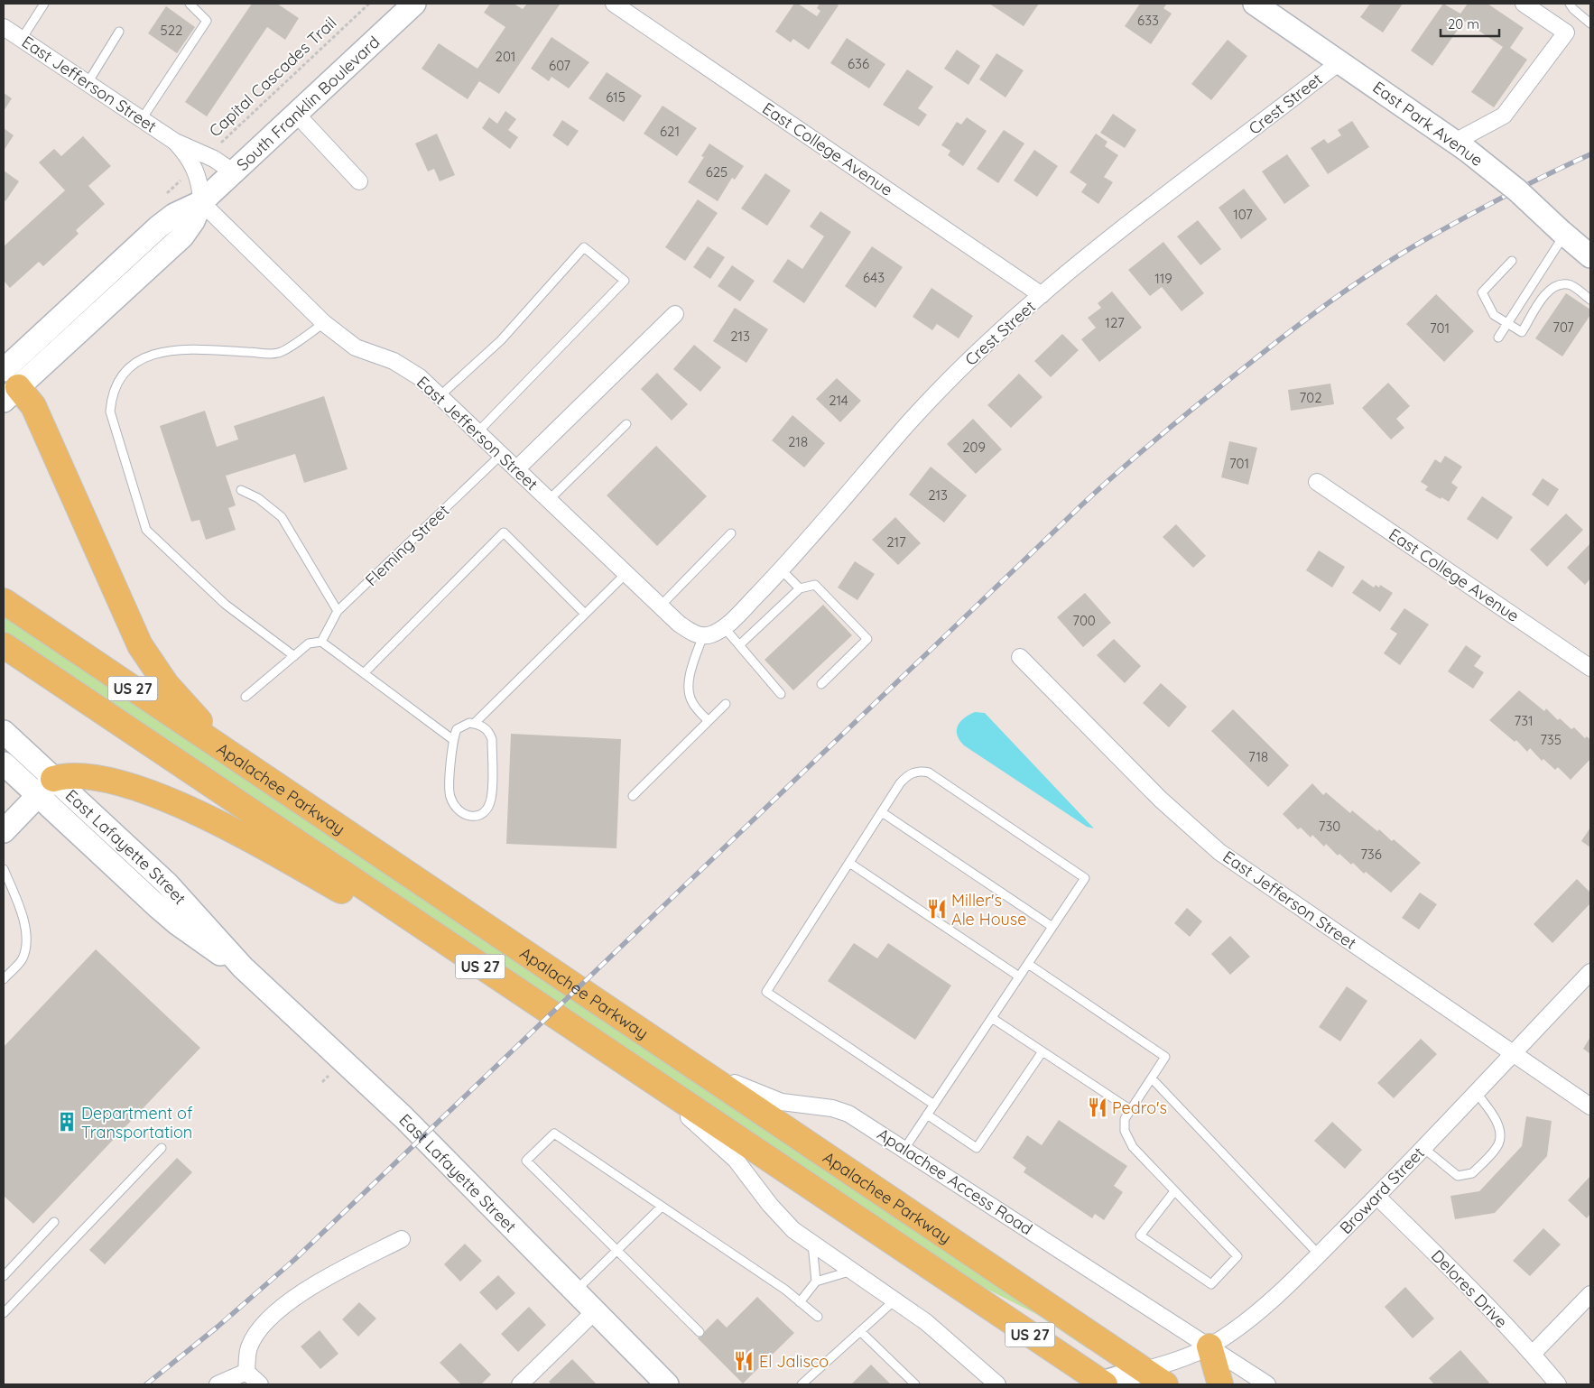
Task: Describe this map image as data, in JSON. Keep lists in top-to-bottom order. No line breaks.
{"streets":{"main road":["US 27","Apalachee Parkway"],"street":["East Jefferson Street","South Franklin Boulevard","Crest Street","East Park Avenue","East College Avenue","East Lafayette Street","Apalachee Access Road","Broward Street","Delores Drive"],"lane":["Fleming Street"],"path":["Capital Cascades Trail"]},"crossings":[["East Jefferson Street","South Franklin Boulevard"],["East Jefferson Street","Crest Street"],["East Jefferson Street","Fleming Street"],["East Jefferson Street","Broward Street"],["Crest Street","East Park Avenue"],["Crest Street","East College Avenue"],["Apalachee Parkway","Apalachee Access Road"],["Apalachee Parkway","Broward Street"],["Apalachee Access Road","Broward Street"],["Broward Street","Delores Drive"]],"places":{"restaurant":["Miller's Ale House","Pedro's","El Jalisco"],"building":["Department of Transportation"]},"house_numbers":["633","522","201","636","607","615","621","625","107","643","119","127","707","701","213","702","214","218","209","701","213","217","700","731","735","718","730","736"],"scale_bar":"20 m"}
